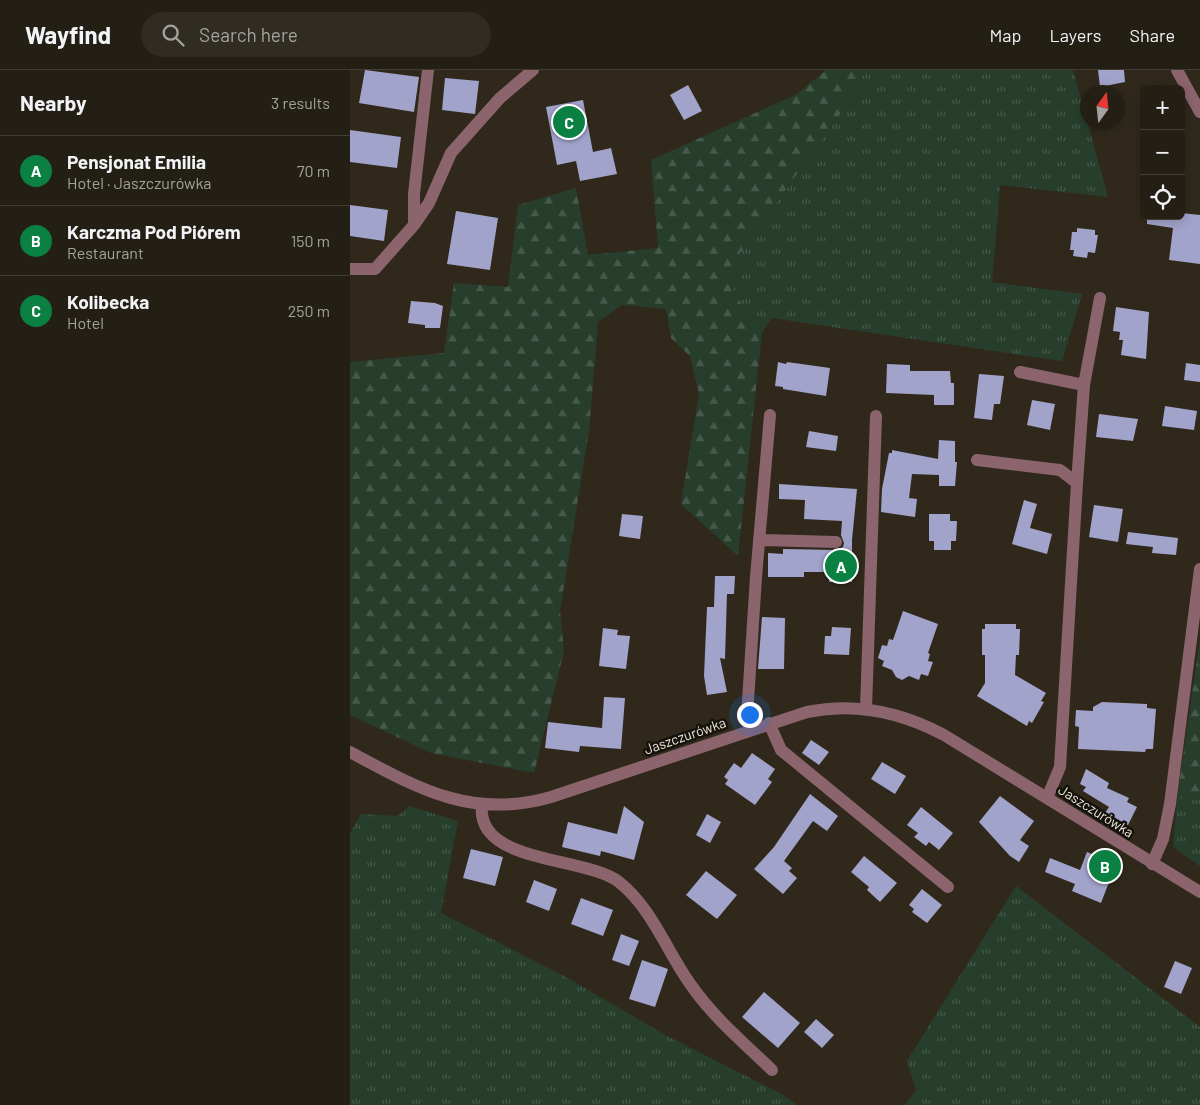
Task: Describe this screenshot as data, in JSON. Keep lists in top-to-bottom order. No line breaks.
{"streets":{"street":["Jaszczurówka"]},"north":"top","page":{"header":"Wayfind","search":"Search here","nav":["Map","Layers","Share"],"heading":["Nearby","3 results"],"map_buttons":["+","−"],"pins":["C","A","B"],"list":[{"mark":"A","name":"Pensjonat Emilia","note":"Hotel · Jaszczurówka","value":"70 m"},{"mark":"B","name":"Karczma Pod Piórem","note":"Restaurant","value":"150 m"},{"mark":"C","name":"Kolibecka","note":"Hotel","value":"250 m"}]}}
